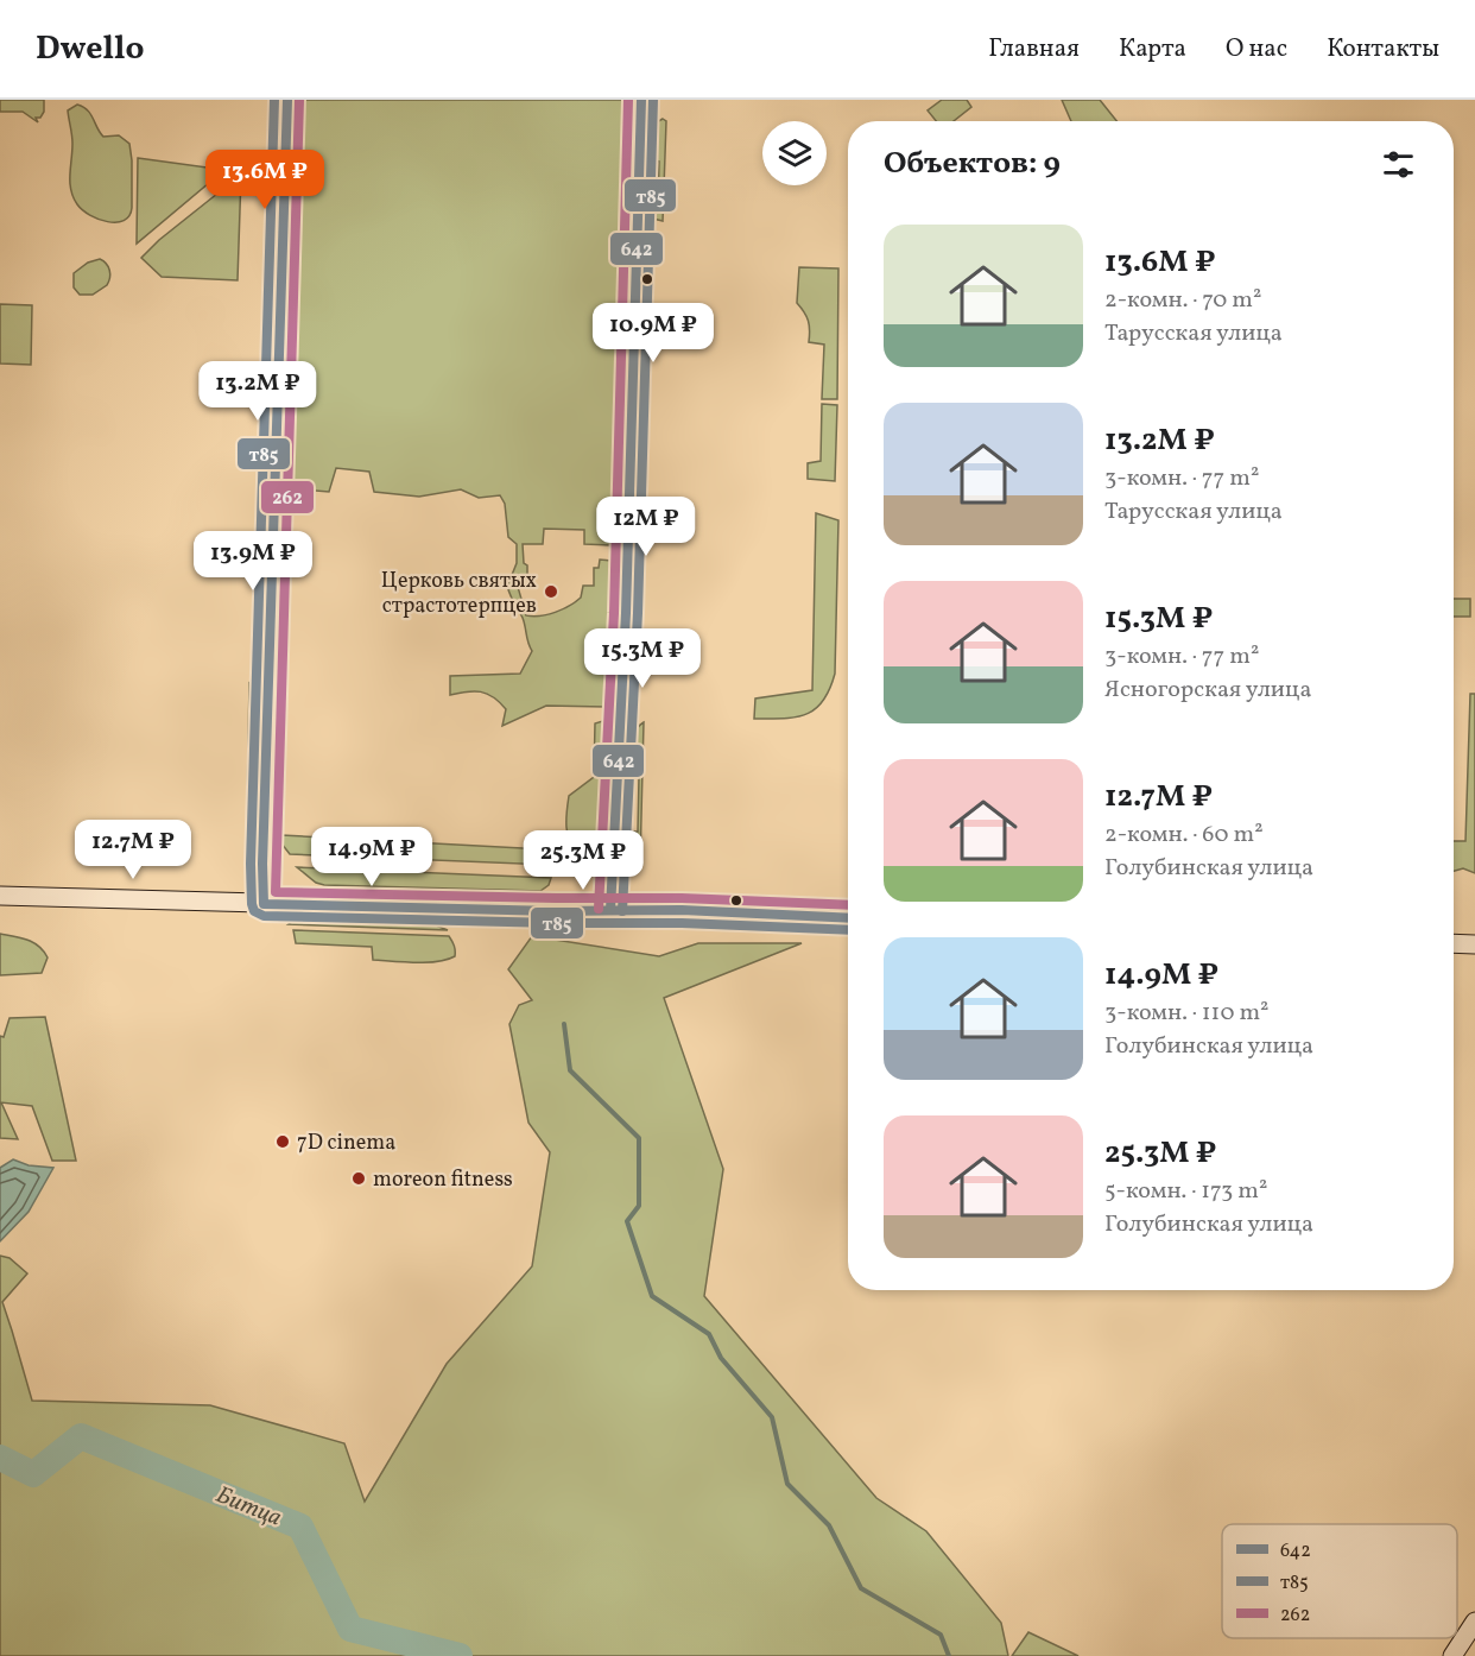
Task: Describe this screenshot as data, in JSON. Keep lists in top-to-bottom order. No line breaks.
{"water":["Битца"],"places":["Церковь святых страстотерпцев","7D cinema","moreon fitness"],"lines":["transit line 642","transit line т85","transit line 262"],"legend":["642","т85","262"],"page":{"header":"Dwello","nav":["Главная","Карта","О нас","Контакты"],"heading":"Объектов: 9","price":["13.6M ₽","10.9M ₽","13.2M ₽","12M ₽","13.9M ₽","15.3M ₽","12.7M ₽","14.9M ₽","25.3M ₽"],"list":[{"name":"13.6M ₽","note":"2-комн. · 70 m² · Тарусская улица"},{"name":"13.2M ₽","note":"3-комн. · 77 m² · Тарусская улица"},{"name":"15.3M ₽","note":"3-комн. · 77 m² · Ясногорская улица"},{"name":"12.7M ₽","note":"2-комн. · 60 m² · Голубинская улица"},{"name":"14.9M ₽","note":"3-комн. · 110 m² · Голубинская улица"},{"name":"25.3M ₽","note":"5-комн. · 173 m² · Голубинская улица"}]}}
